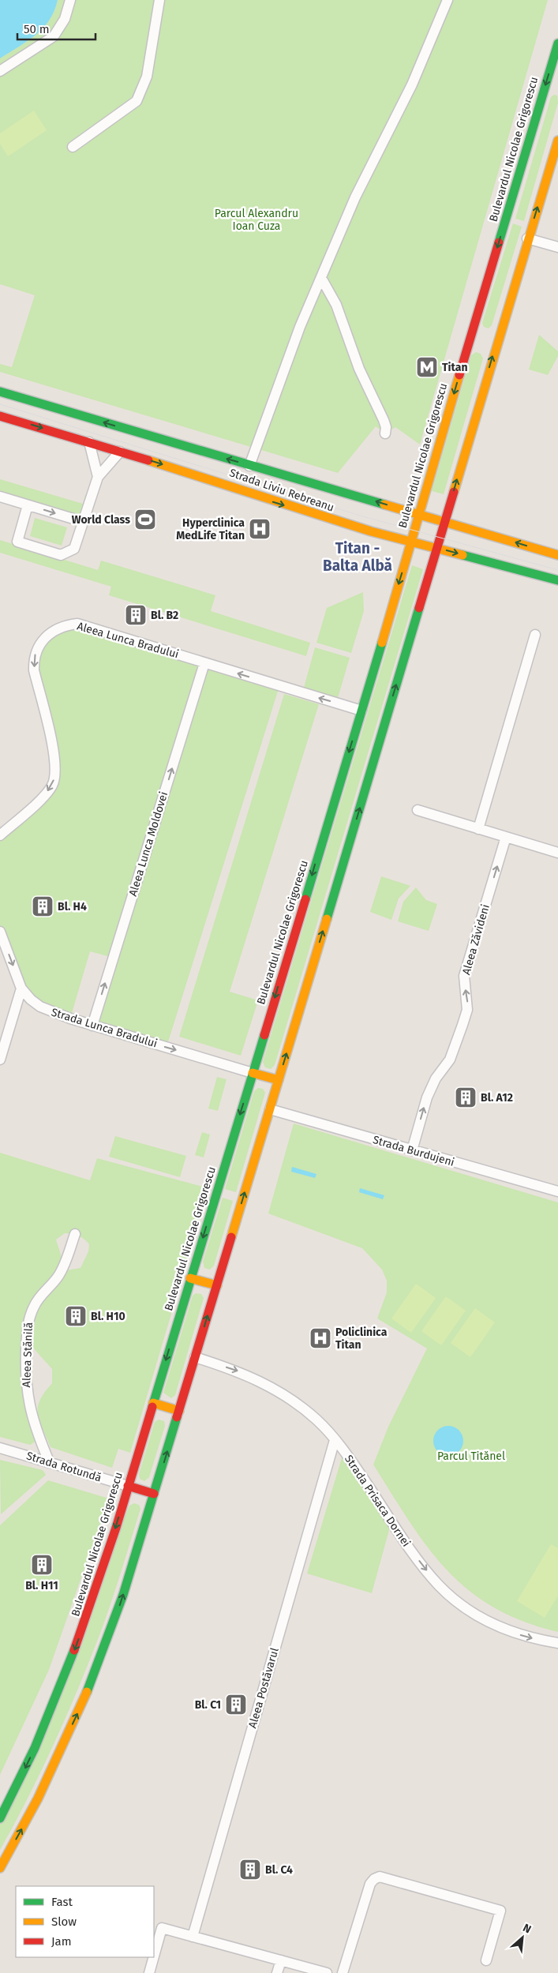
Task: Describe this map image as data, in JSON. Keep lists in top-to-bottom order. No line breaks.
{"streets":{"main road":["Bulevardul Nicolae Grigorescu","Strada Liviu Rebreanu"],"street":["Aleea Lunca Bradului","Aleea Lunca Moldovei","Aleea Zăvideni","Strada Lunca Bradului","Strada Burdujeni","Aleea Stănilă","Strada Rotundă","Strada Prisaca Dornei","Aleea Postăvarul"]},"crossings":[["Bulevardul Nicolae Grigorescu","Strada Liviu Rebreanu"],["Bulevardul Nicolae Grigorescu","Aleea Lunca Bradului"],["Bulevardul Nicolae Grigorescu","Strada Lunca Bradului"],["Bulevardul Nicolae Grigorescu","Strada Rotundă"],["Aleea Lunca Bradului","Aleea Lunca Moldovei"],["Aleea Lunca Moldovei","Strada Lunca Bradului"],["Aleea Zăvideni","Strada Burdujeni"],["Aleea Stănilă","Strada Rotundă"],["Strada Prisaca Dornei","Aleea Postăvarul"]],"one_way":["Aleea Lunca Moldovei","Aleea Zăvideni","Strada Lunca Bradului","Strada Prisaca Dornei"],"districts":["Titan - Balta Albă"],"parks":["Parcul Alexandru Ioan Cuza","Parcul Titănel"],"places":{"metro station":["Titan"],"sports":["World Class"],"hospital":["Hyperclinica MedLife Titan","Policlinica Titan"],"building":["Bl. B2","Bl. H4","Bl. A12","Bl. H10","Bl. H11","Bl. C1","Bl. C4"]},"legend":["Fast","Slow","Jam"],"scale_bar":"50 m","north":"top right"}
